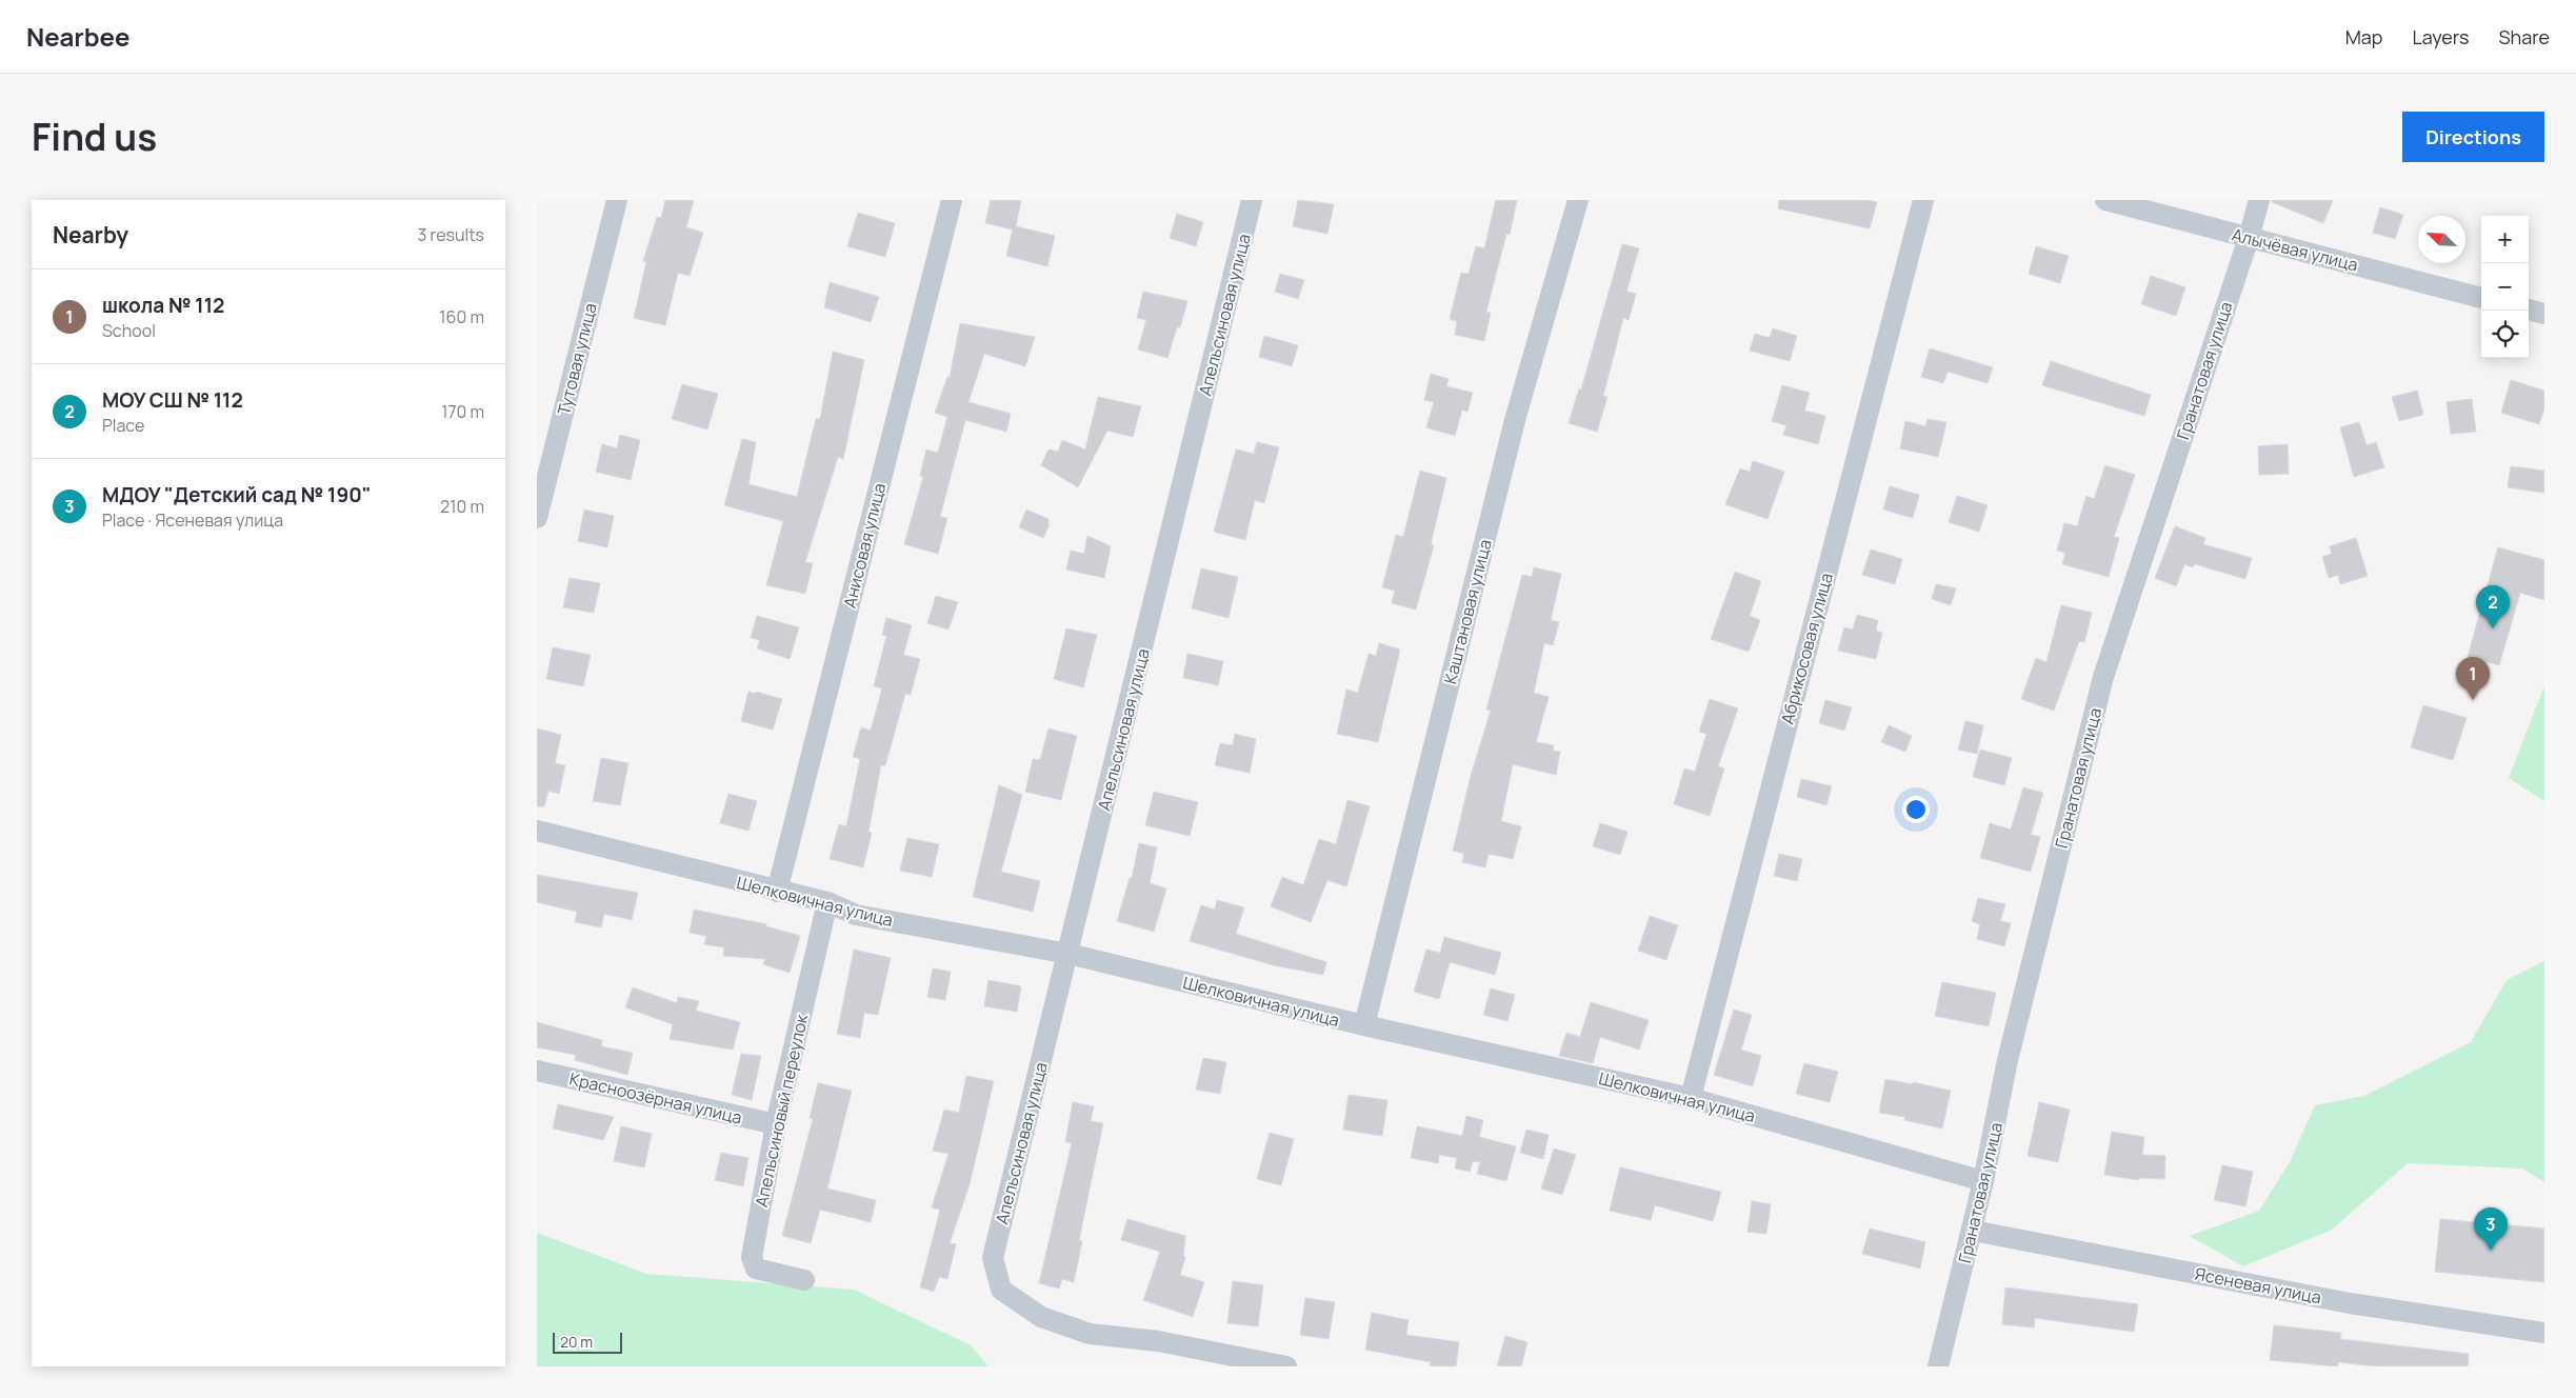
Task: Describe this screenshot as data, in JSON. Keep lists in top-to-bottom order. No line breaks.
{"streets":{"street":["Алычёвая улица","Апельсиновая улица","Тутовая улица","Гранатовая улица","Анисовая улица","Каштановая улица","Абрикосовая улица","Шелковичная улица","Красноозёрная улица","Апельсиновый переулок","Ясеневая улица"]},"crossings":[["Алычёвая улица","Гранатовая улица"],["Апельсиновая улица","Шелковичная улица"],["Гранатовая улица","Шелковичная улица"],["Гранатовая улица","Ясеневая улица"],["Анисовая улица","Шелковичная улица"],["Каштановая улица","Шелковичная улица"],["Абрикосовая улица","Шелковичная улица"],["Шелковичная улица","Апельсиновый переулок"],["Красноозёрная улица","Апельсиновый переулок"]],"scale_bar":"20 m","north":"top left","page":{"header":"Nearbee","nav":["Map","Layers","Share"],"title":"Find us","buttons":"Directions","heading":["Nearby","3 results"],"map_buttons":["+","−"],"list":[{"mark":"1","name":"школа № 112","note":"School","value":"160 m"},{"mark":"2","name":"МОУ СШ № 112","note":"Place","value":"170 m"},{"mark":"3","name":"МДОУ \"Детский сад № 190\"","note":"Place · Ясеневая улица","value":"210 m"}],"pins":["2","1","3"],"scale":"20 m"}}
